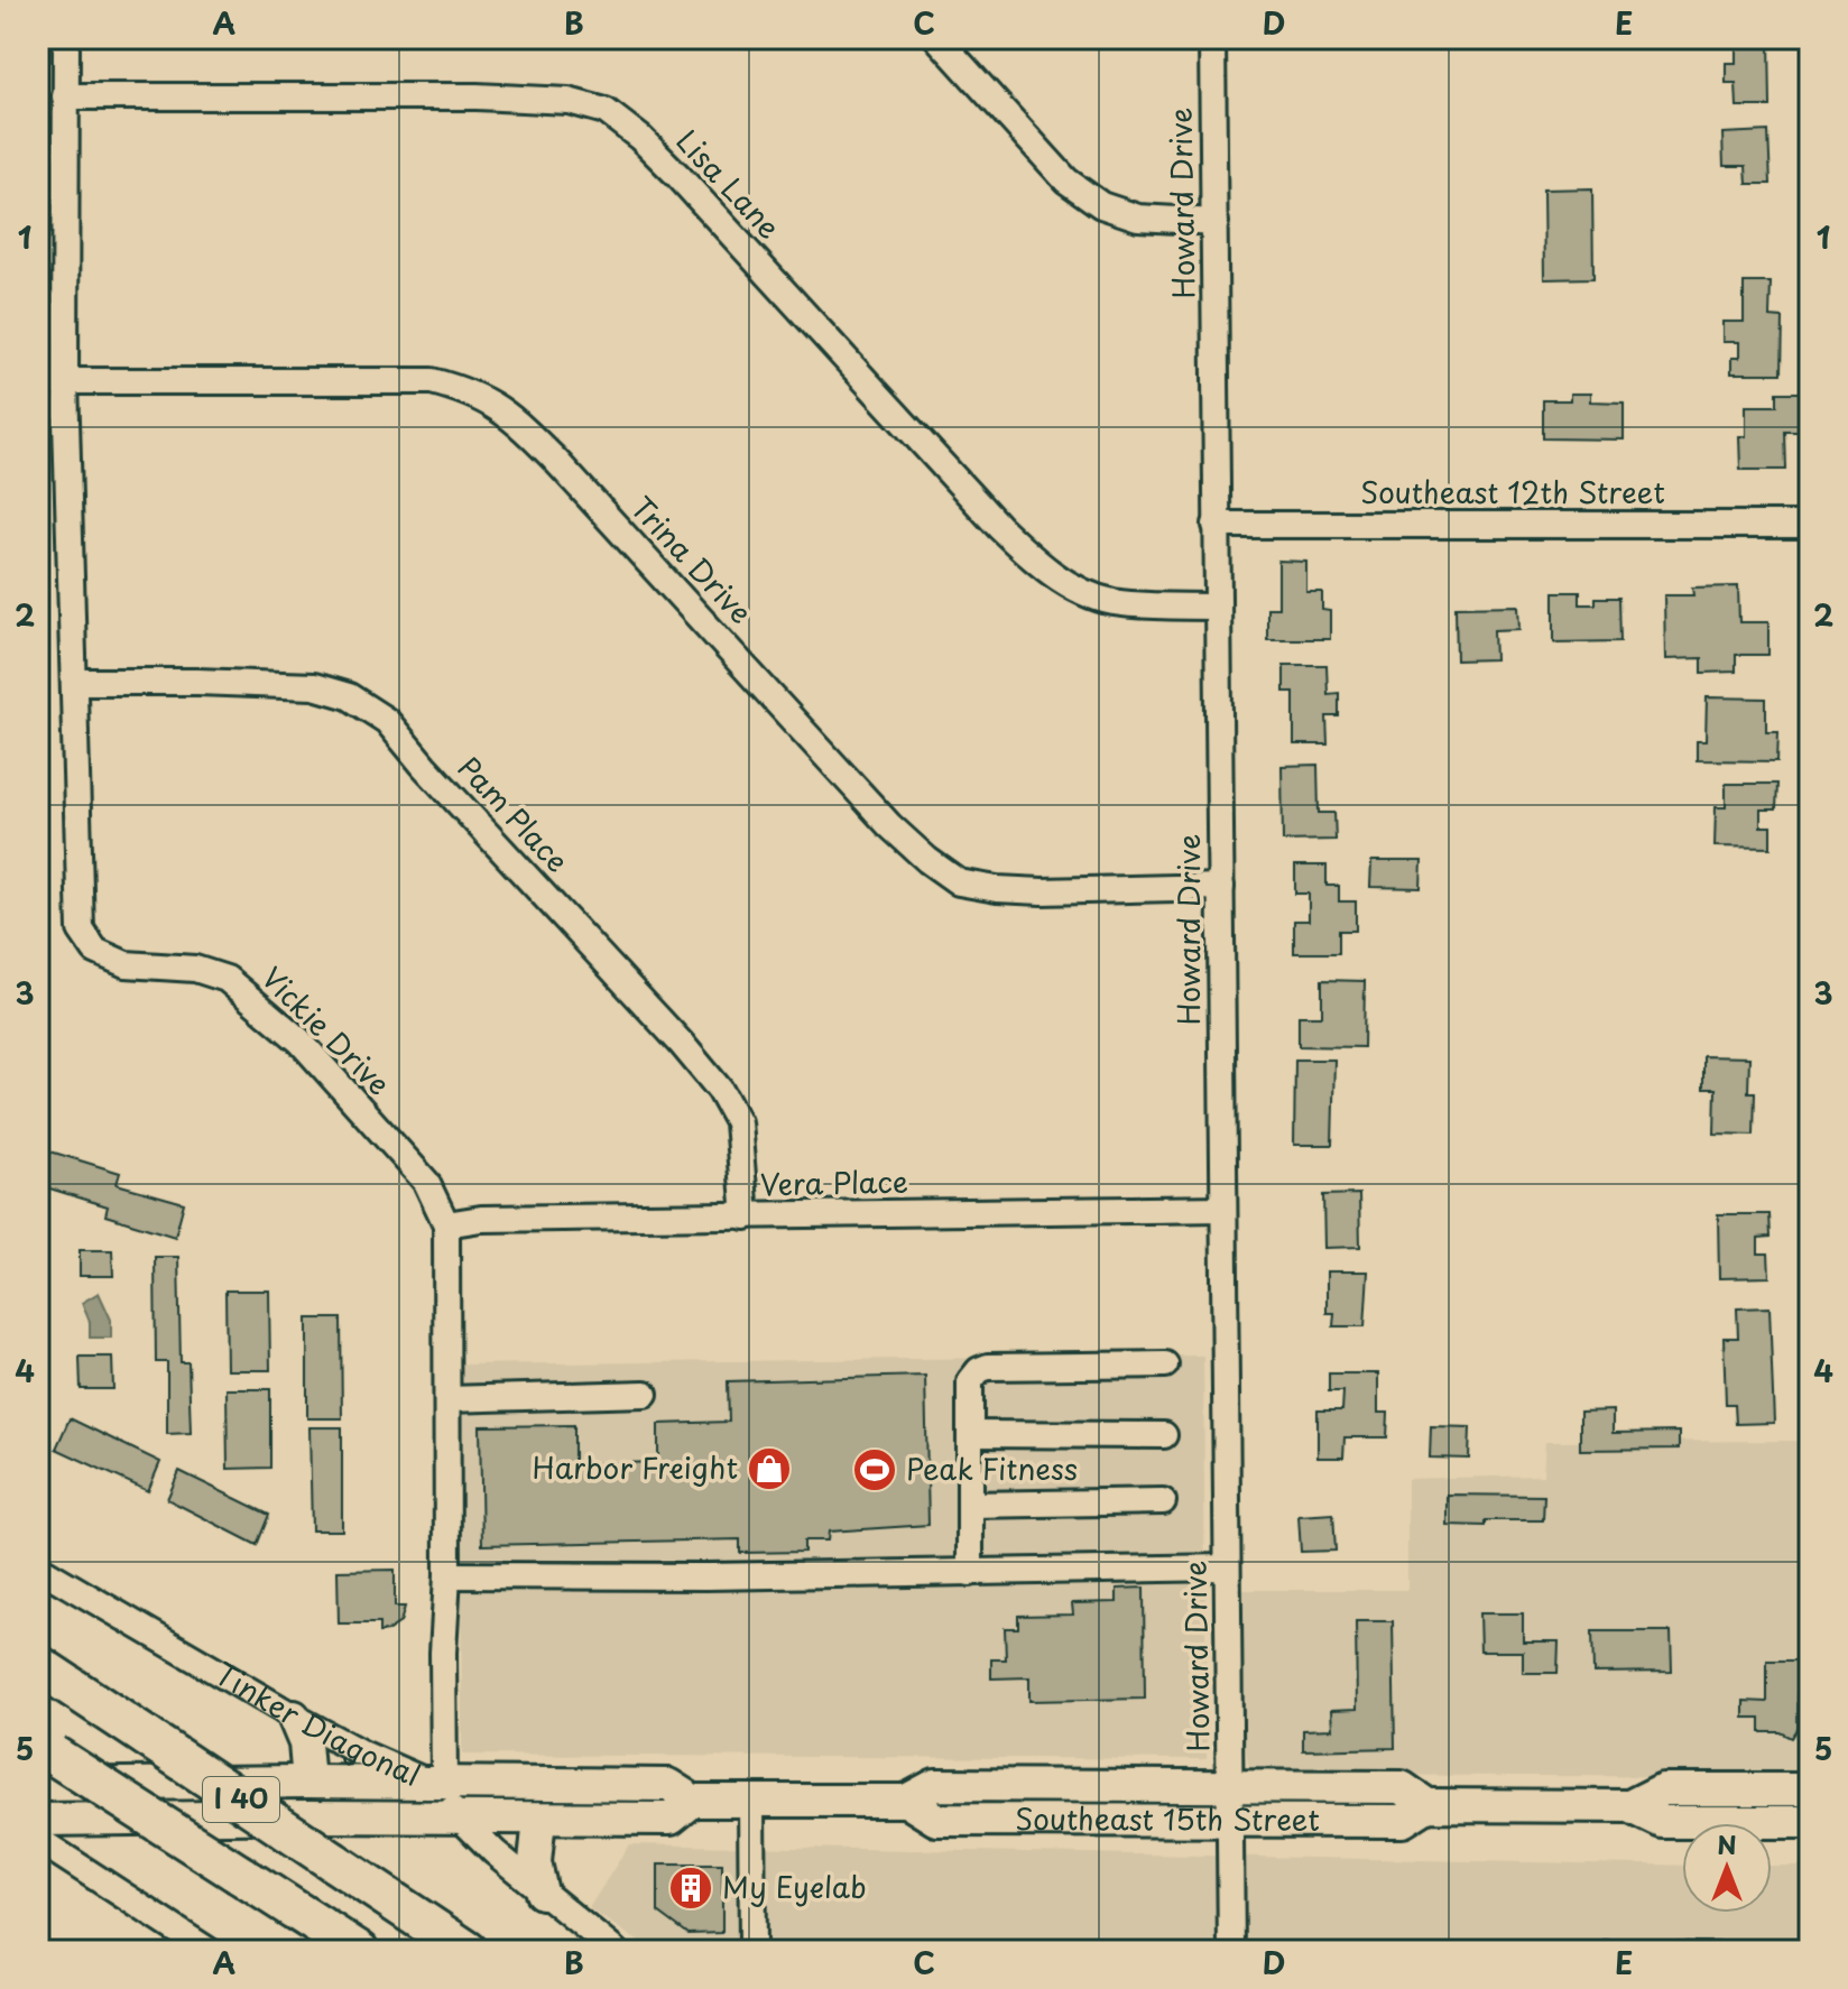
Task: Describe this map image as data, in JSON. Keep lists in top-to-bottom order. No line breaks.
{"streets":{"highway":["I 40"],"main road":["Southeast 15th Street"],"street":["Lisa Lane","Howard Drive","Southeast 12th Street","Trina Drive","Pam Place","Vickie Drive","Vera Place","Tinker Diagonal"]},"crossings":[["Lisa Lane","Howard Drive"],["Lisa Lane","Vickie Drive"],["Howard Drive","Southeast 12th Street"],["Howard Drive","Trina Drive"],["Howard Drive","Vera Place"],["Howard Drive","Southeast 15th Street"],["Trina Drive","Vickie Drive"],["Pam Place","Vickie Drive"],["Pam Place","Vera Place"],["Vickie Drive","Vera Place"],["Vickie Drive","Tinker Diagonal"],["Vickie Drive","Southeast 15th Street"],["Tinker Diagonal","Southeast 15th Street"],["I 40","Southeast 15th Street"]],"places":{"shop":["Harbor Freight"],"sports":["Peak Fitness"],"building":["My Eyelab"]},"north":"top","grid":{"columns":["A","B","C","D","E"],"rows":["1","2","3","4","5"]}}
